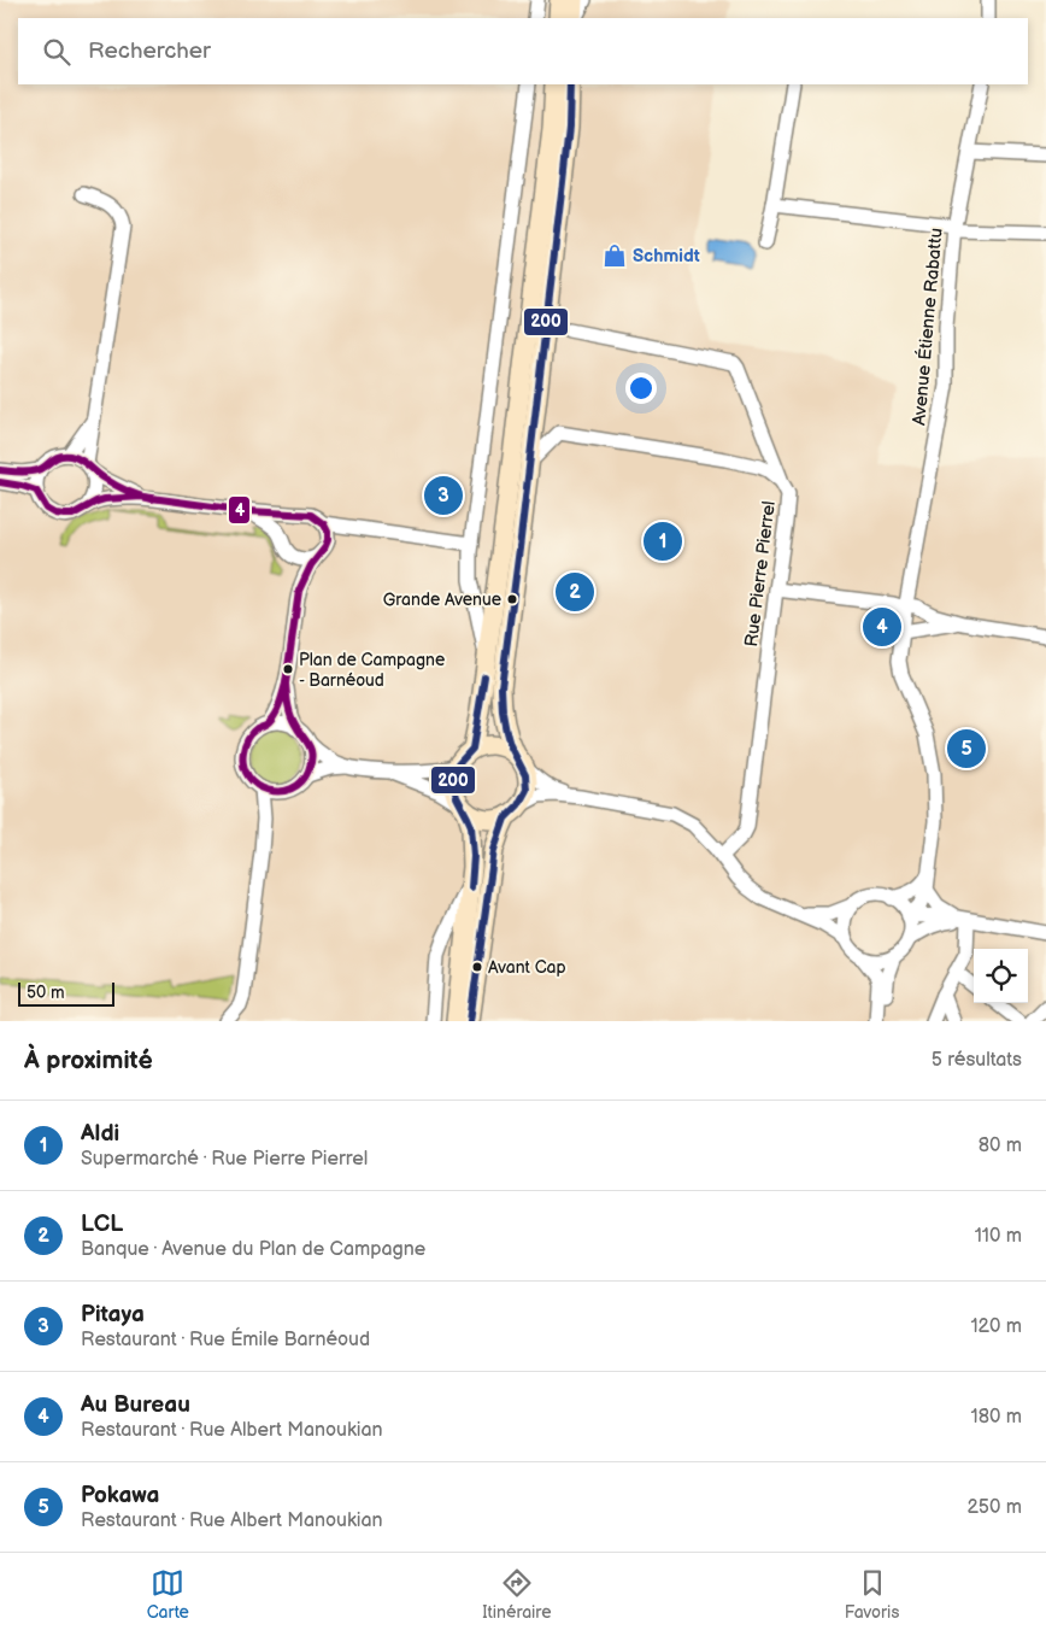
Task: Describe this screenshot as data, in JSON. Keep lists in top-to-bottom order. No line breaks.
{"streets":{"street":["Avenue Étienne Rabattu","Rue Pierre Pierrel"]},"places":{"shop":["Schmidt"],"other":["Grande Avenue","Plan de Campagne - Barnéoud","Avant Cap"]},"lines":["transit line 200","transit line 4"],"scale_bar":"50 m","page":{"search":"Rechercher","pins":["3","1","2","4","5"],"scale":"50 m","heading":["À proximité","5 résultats"],"list":[{"mark":"1","name":"Aldi","note":"Supermarché · Rue Pierre Pierrel","value":"80 m"},{"mark":"2","name":"LCL","note":"Banque · Avenue du Plan de Campagne","value":"110 m"},{"mark":"3","name":"Pitaya","note":"Restaurant · Rue Émile Barnéoud","value":"120 m"},{"mark":"4","name":"Au Bureau","note":"Restaurant · Rue Albert Manoukian","value":"180 m"},{"mark":"5","name":"Pokawa","note":"Restaurant · Rue Albert Manoukian","value":"250 m"}],"nav":["Carte","Itinéraire","Favoris"]}}
